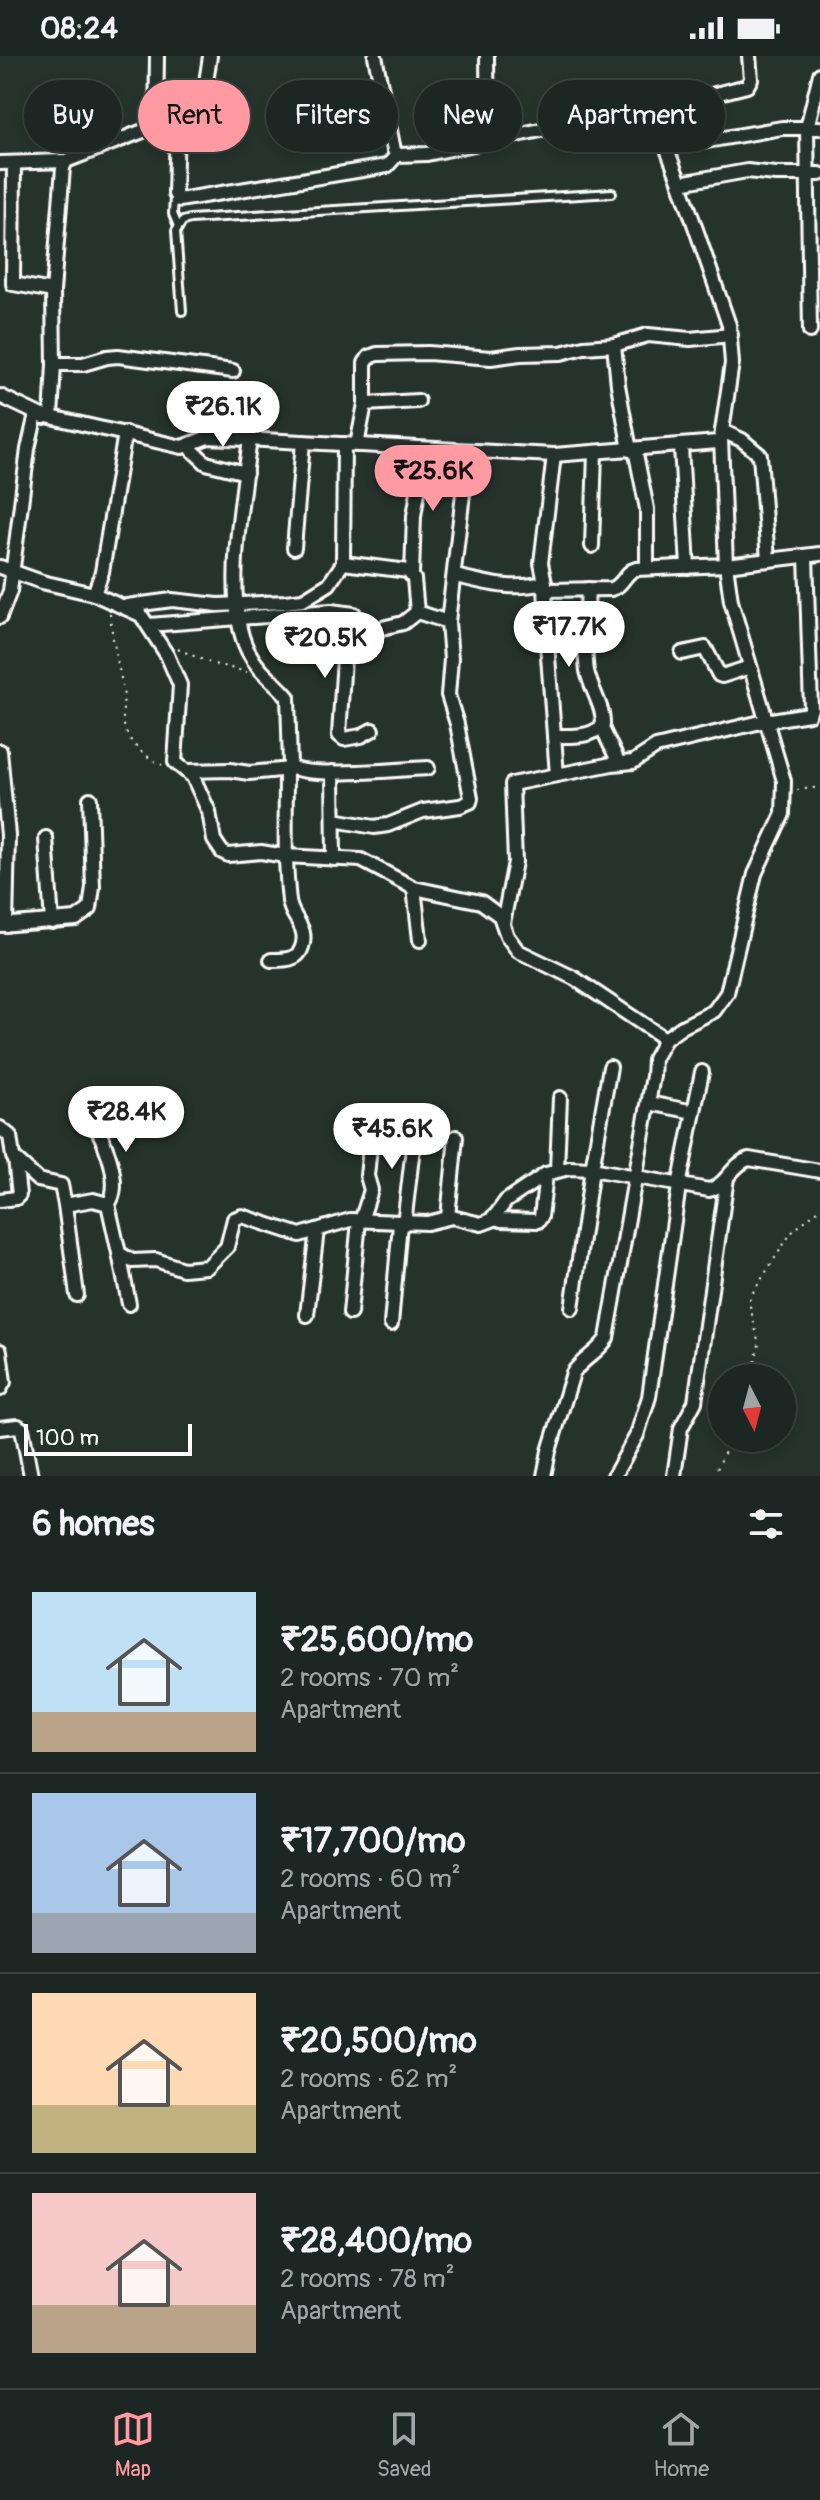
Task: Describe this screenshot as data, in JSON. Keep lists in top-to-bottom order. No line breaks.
{"scale_bar":"100 m","north":"bottom","page":{"status":"08:24","chip":["Buy","Rent","Filters","New","Apartment"],"price":["₹26.1K","₹25.6K","₹17.7K","₹20.5K","₹28.4K","₹45.6K"],"scale":"100 m","heading":"6 homes","list":[{"name":"₹25,600/mo","note":"2 rooms · 70 m² · Apartment"},{"name":"₹17,700/mo","note":"2 rooms · 60 m² · Apartment"},{"name":"₹20,500/mo","note":"2 rooms · 62 m² · Apartment"},{"name":"₹28,400/mo","note":"2 rooms · 78 m² · Apartment"}],"tabs":["Map","Saved","Home"]}}
